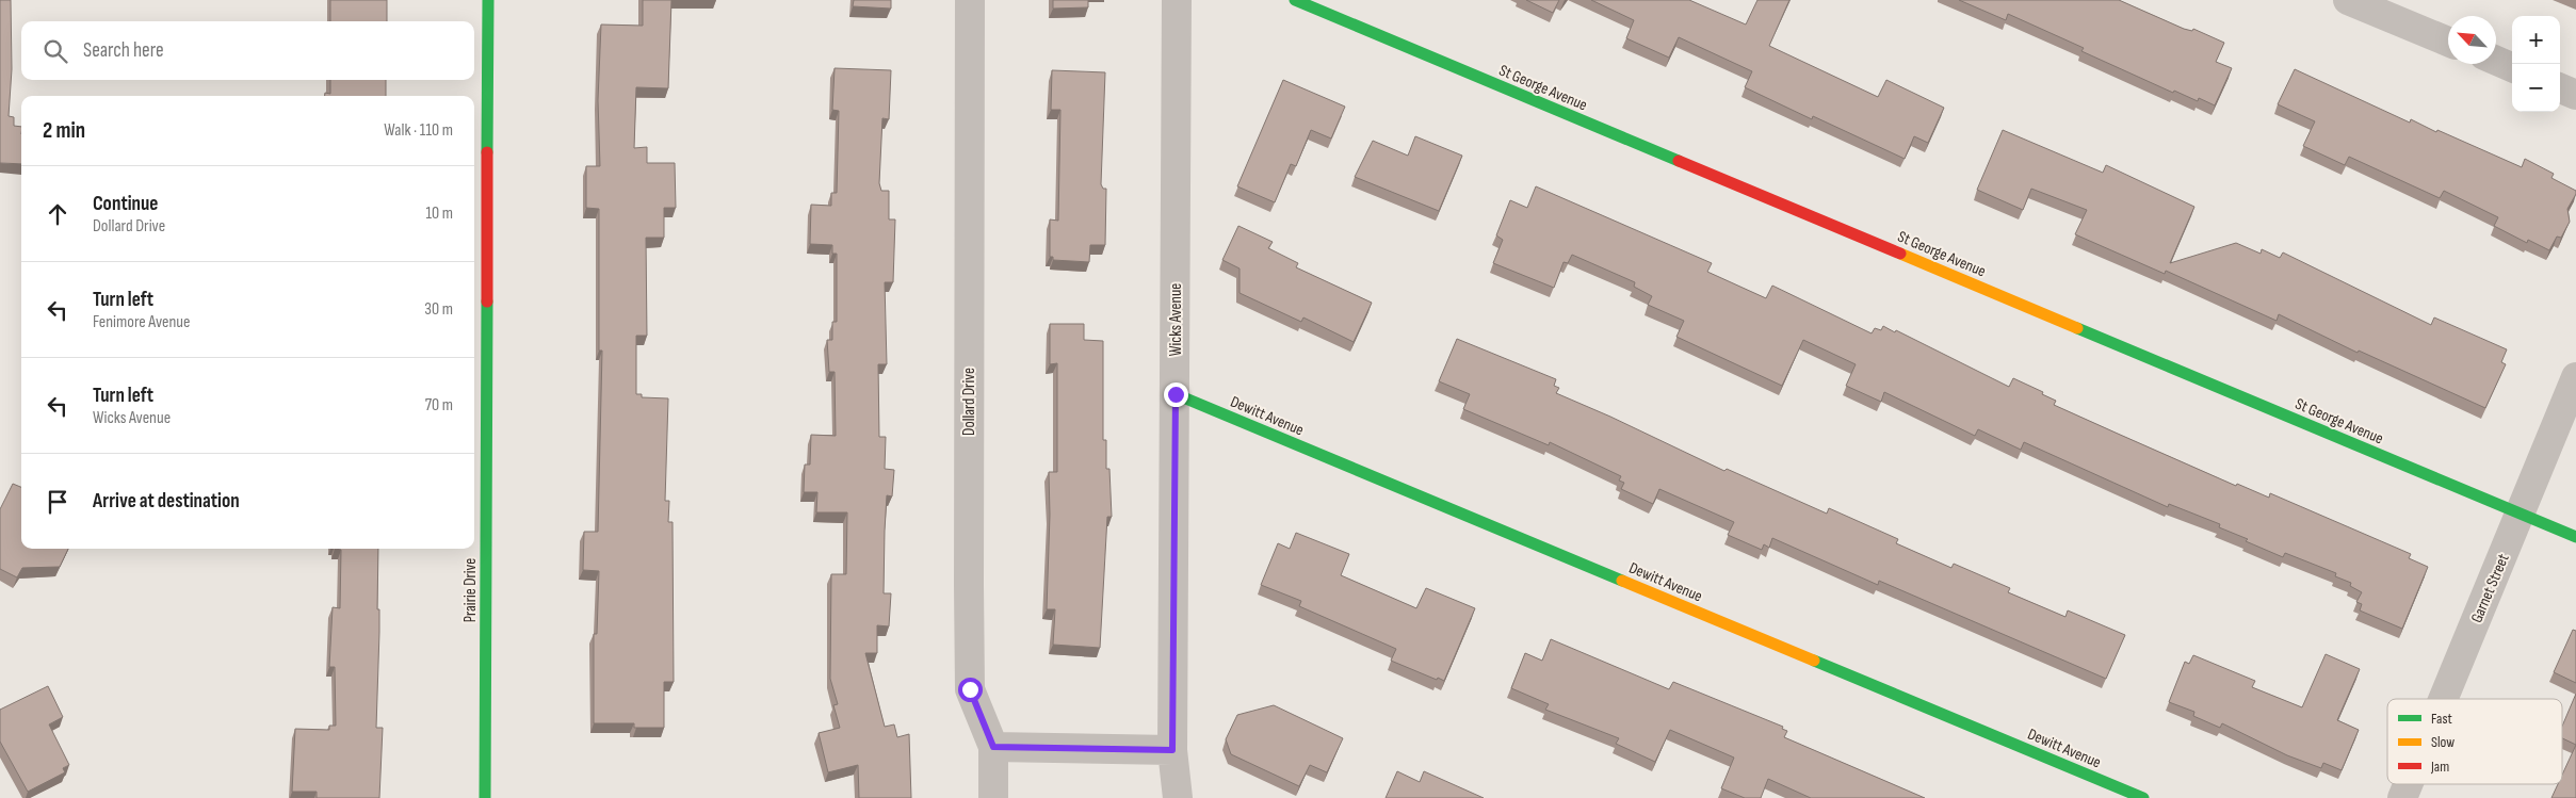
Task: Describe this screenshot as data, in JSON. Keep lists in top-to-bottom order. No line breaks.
{"streets":{"street":["St George Avenue","Wicks Avenue","Dollard Drive","Dewitt Avenue","Garnet Street","Prairie Drive"]},"crossings":[["St George Avenue","Garnet Street"],["Wicks Avenue","Dewitt Avenue"]],"legend":["Fast","Slow","Jam"],"north":"top left","page":{"map_buttons":["+","−"],"search":"Search here","heading":["2 min","Walk · 110 m"],"list":[["Continue","Dollard Drive","10 m"],["Turn left","Fenimore Avenue","30 m"],["Turn left","Wicks Avenue","70 m"],"Arrive at destination"]}}
